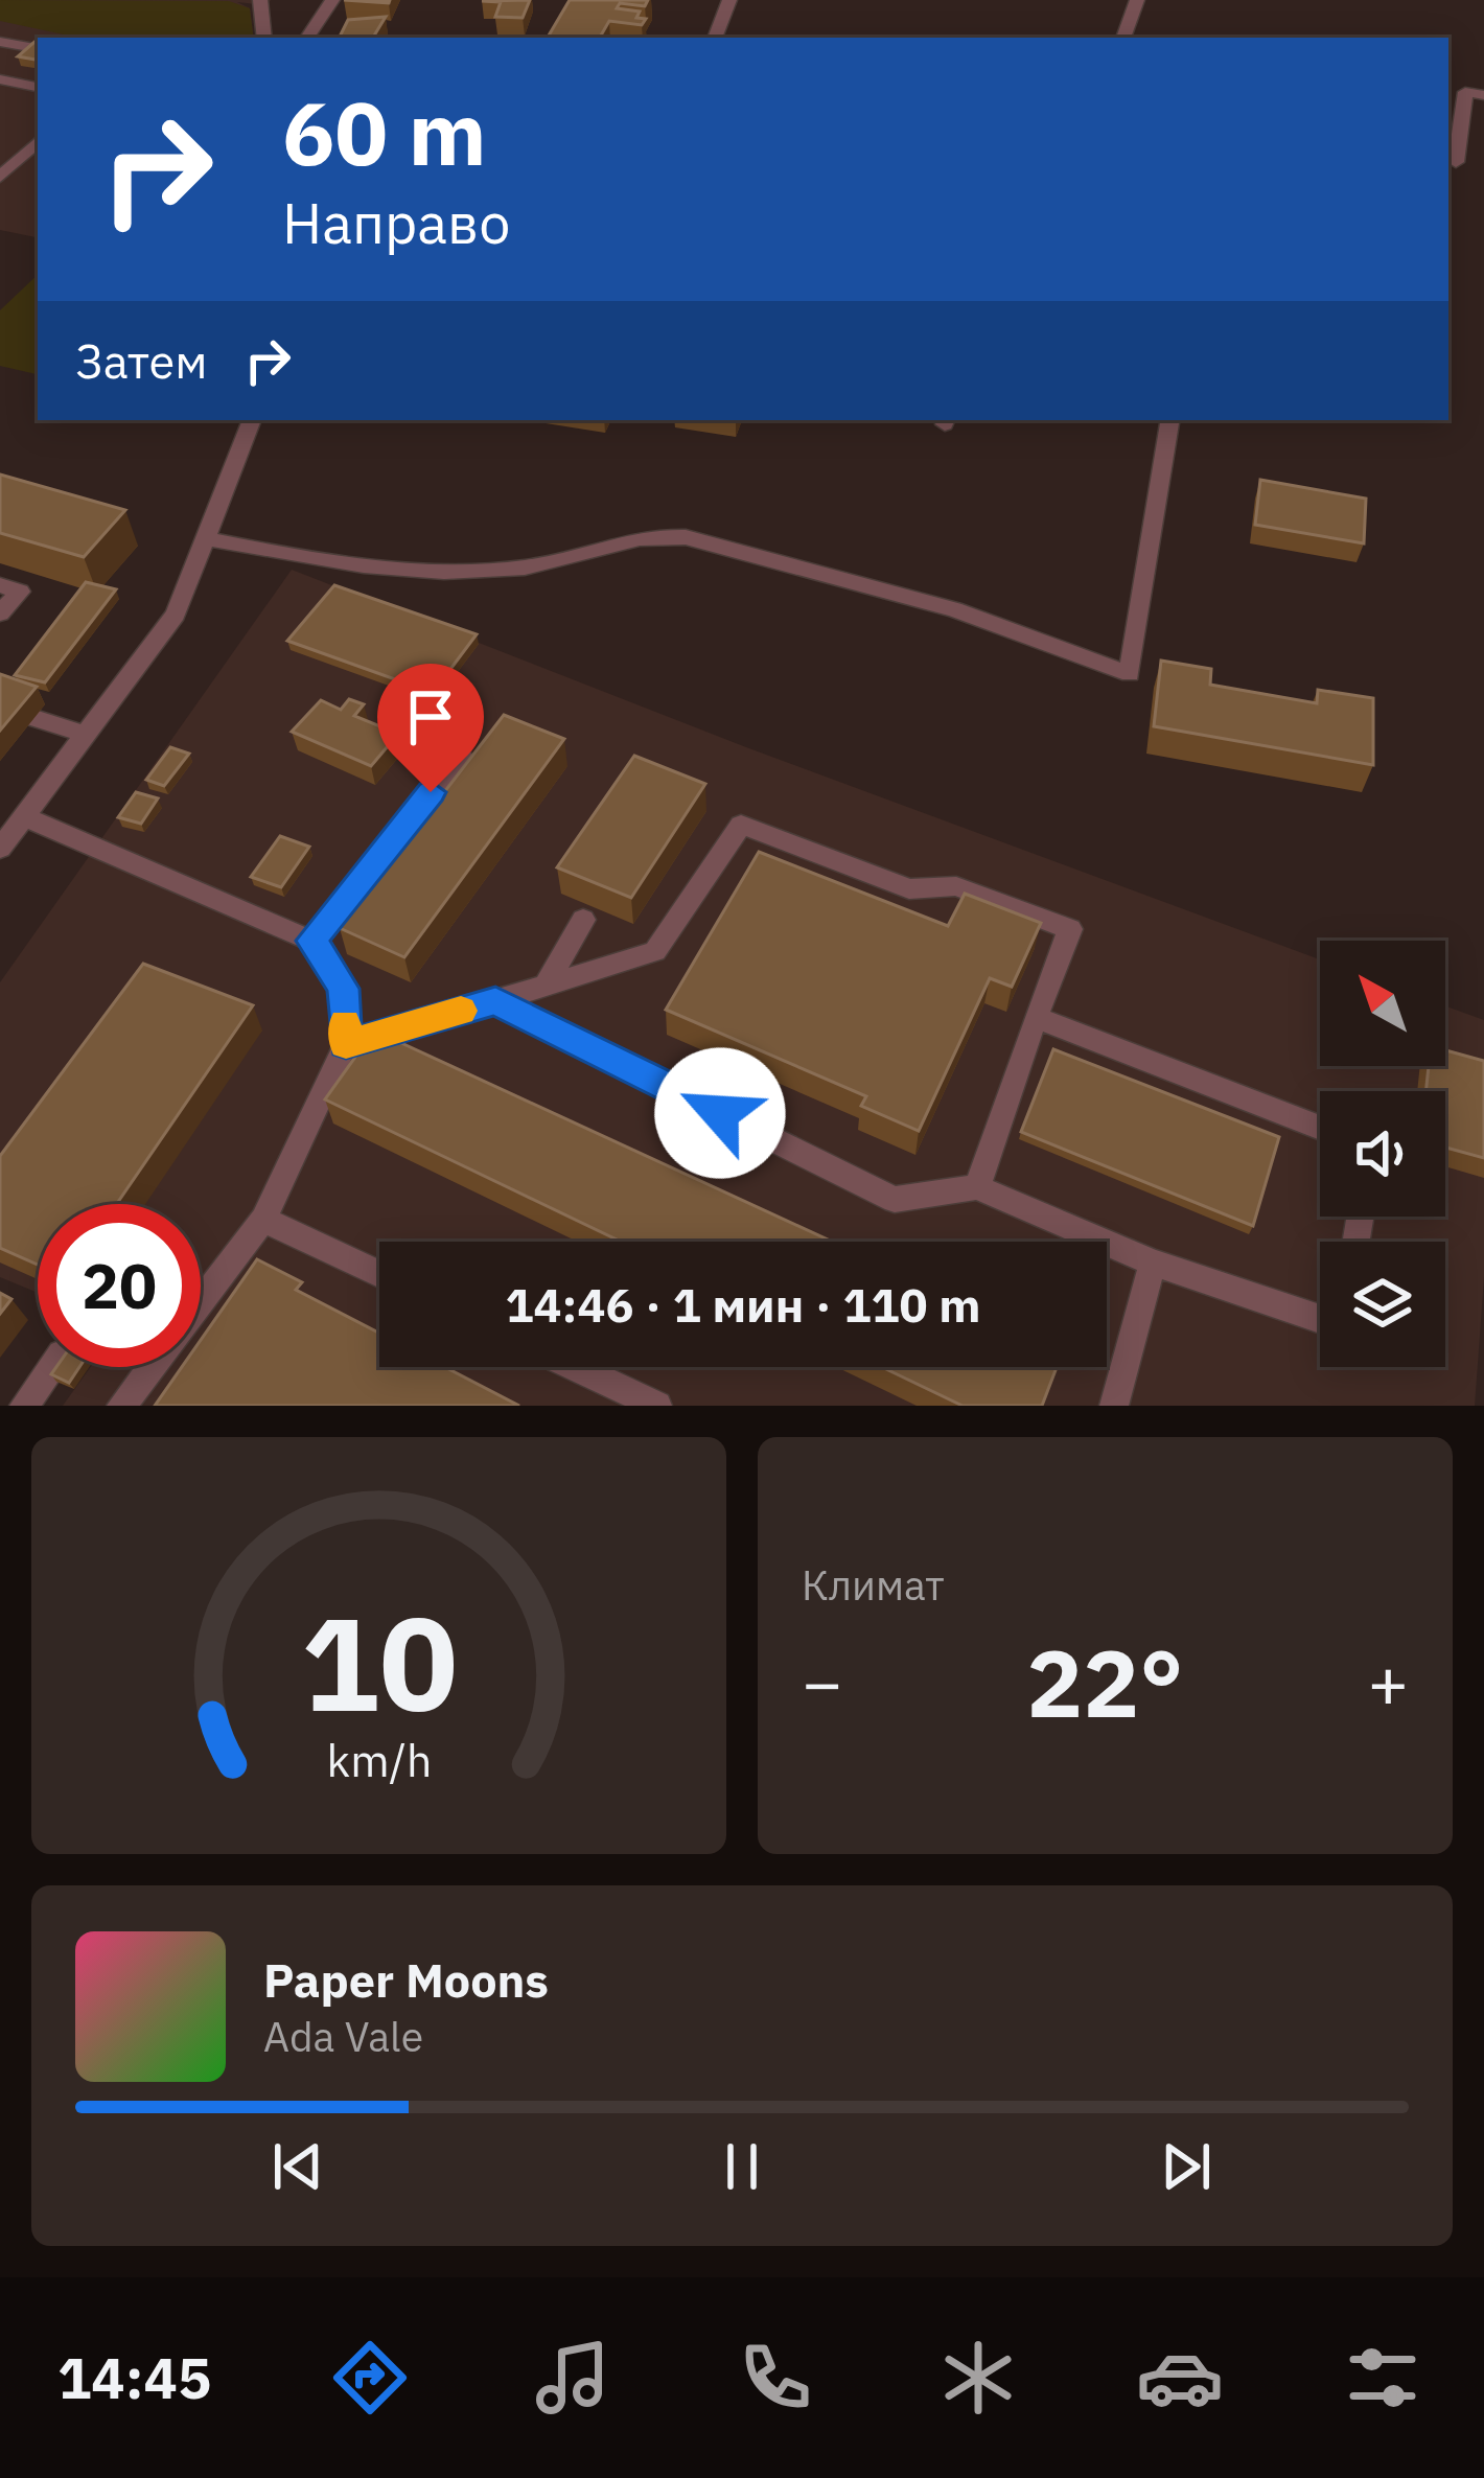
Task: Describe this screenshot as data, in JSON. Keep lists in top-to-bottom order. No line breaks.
{"north":"top left","page":{"turn":["60 m","Направо"],"then":"Затем","limit":"20","trip":"14:46 · 1 мин · 110 m","tile":"Климат","heat":["−","22°","+"],"song":["Paper Moons","Ada Vale"],"tabs":"14:45","gauge":["10","km/h"]}}
